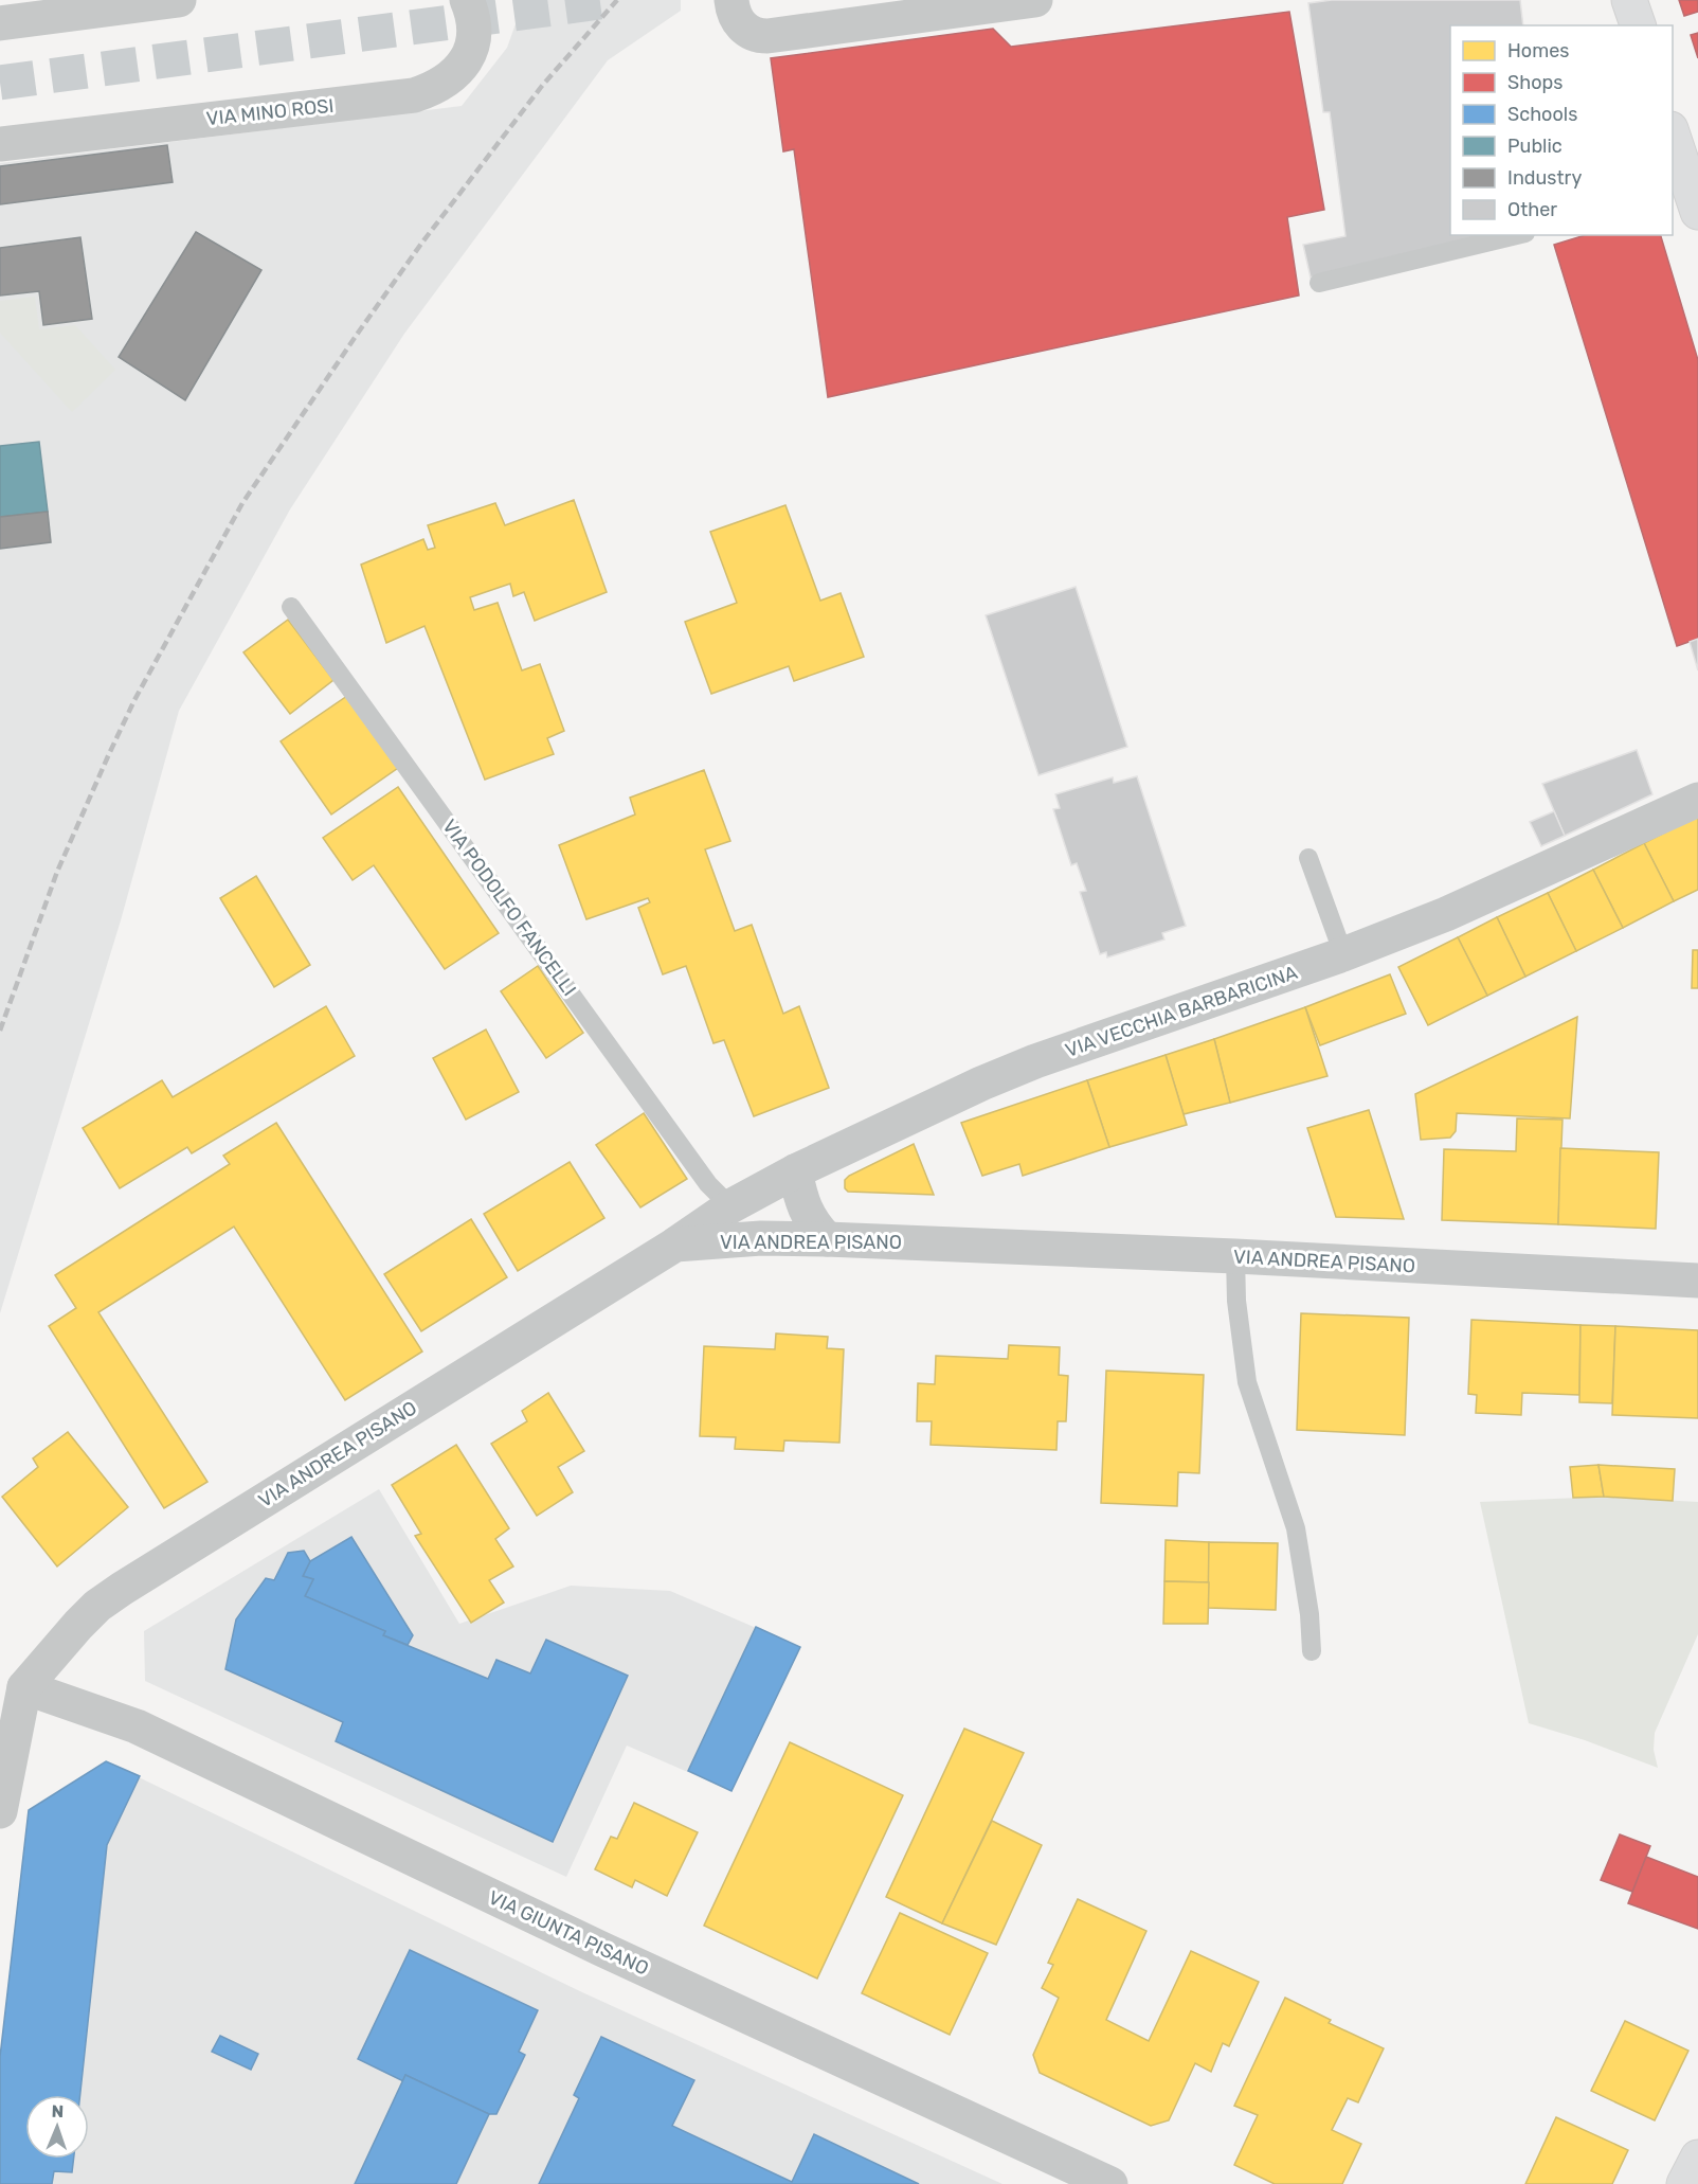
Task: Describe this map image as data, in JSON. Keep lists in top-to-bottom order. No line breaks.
{"streets":{"street":["VIA MINO ROSI","VIA VECCHIA BARBARICINA","VIA ANDREA PISANO","VIA GIUNTA PISANO"],"lane":["VIA PODOLFO FANCELLI"]},"crossings":[["VIA PODOLFO FANCELLI","VIA VECCHIA BARBARICINA"],["VIA VECCHIA BARBARICINA","VIA ANDREA PISANO"],["VIA ANDREA PISANO","VIA GIUNTA PISANO"]],"legend":["Homes","Shops","Schools","Public","Industry","Other"],"north":"top"}
